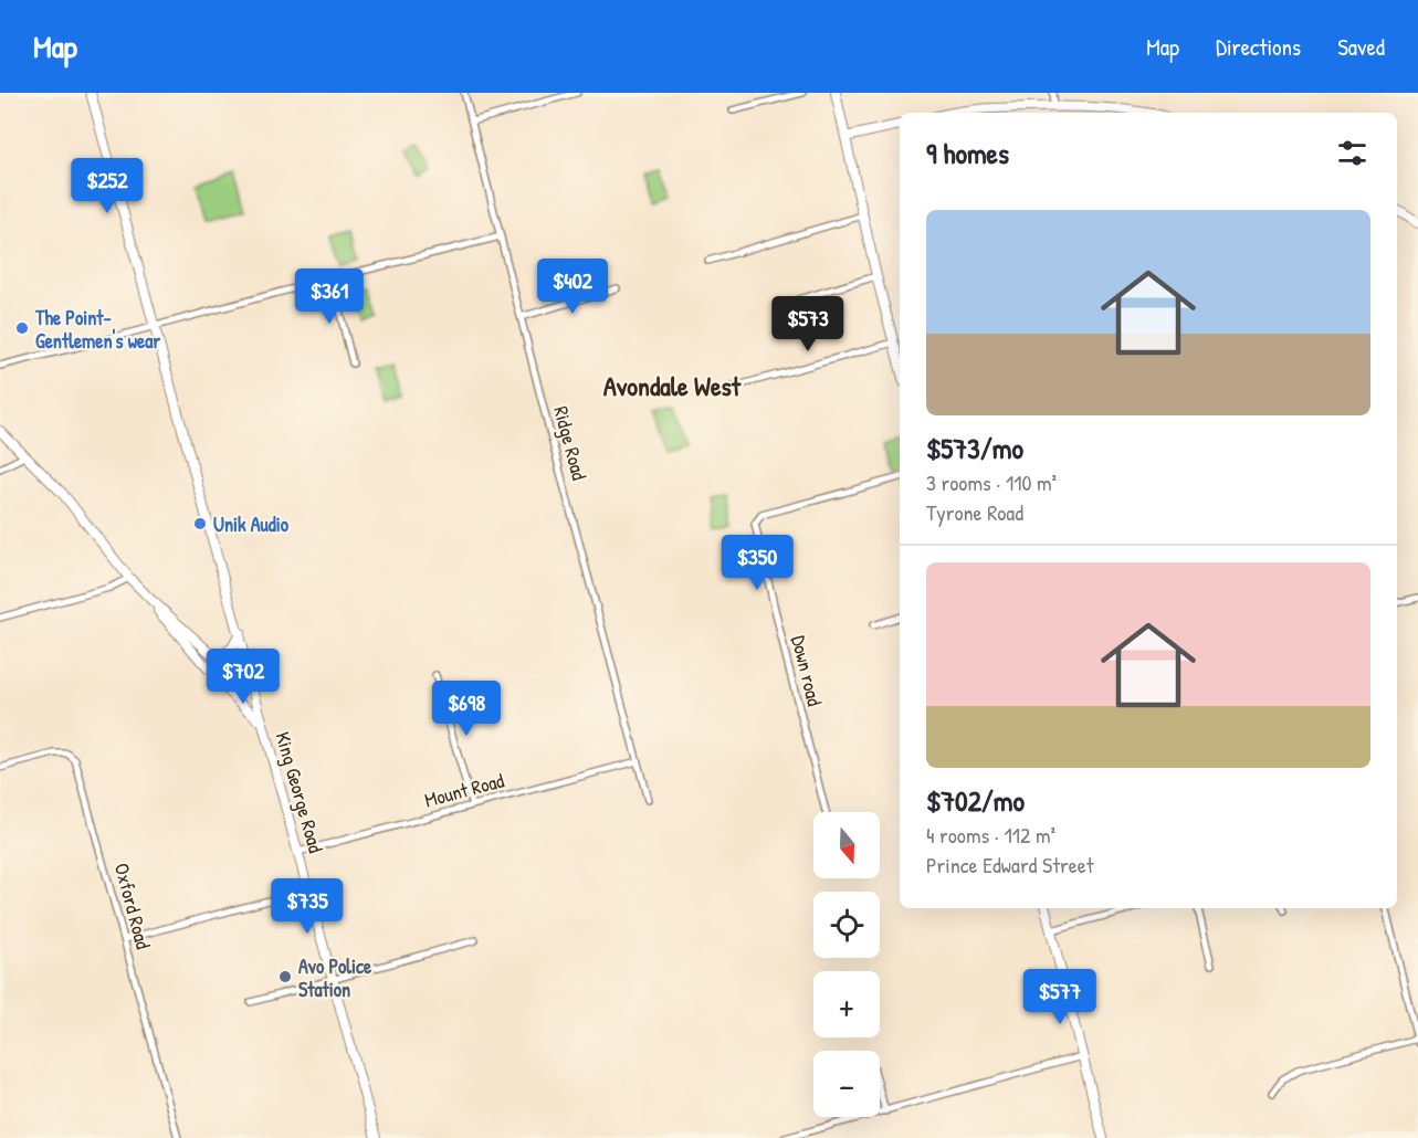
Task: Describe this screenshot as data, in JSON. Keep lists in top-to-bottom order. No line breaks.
{"streets":{"main road":["King George Road"],"street":["Ridge Road","Down road","Mount Road","Oxford Road"]},"crossings":[["Ridge Road","Mount Road"],["Mount Road","King George Road"]],"districts":["Avondale West"],"places":["The Point- Gentlemen's wear","Unik Audio","Avo Police Station"],"north":"bottom","page":{"header":"Map","nav":["Map","Directions","Saved"],"heading":"9 homes","price":["$252","$402","$361","$573","$350","$702","$698","$735","$577"],"list":[{"name":"$573/mo","note":"3 rooms · 110 m² · Tyrone Road"},{"name":"$702/mo","note":"4 rooms · 112 m² · Prince Edward Street"}],"map_buttons":["+","−"]}}
